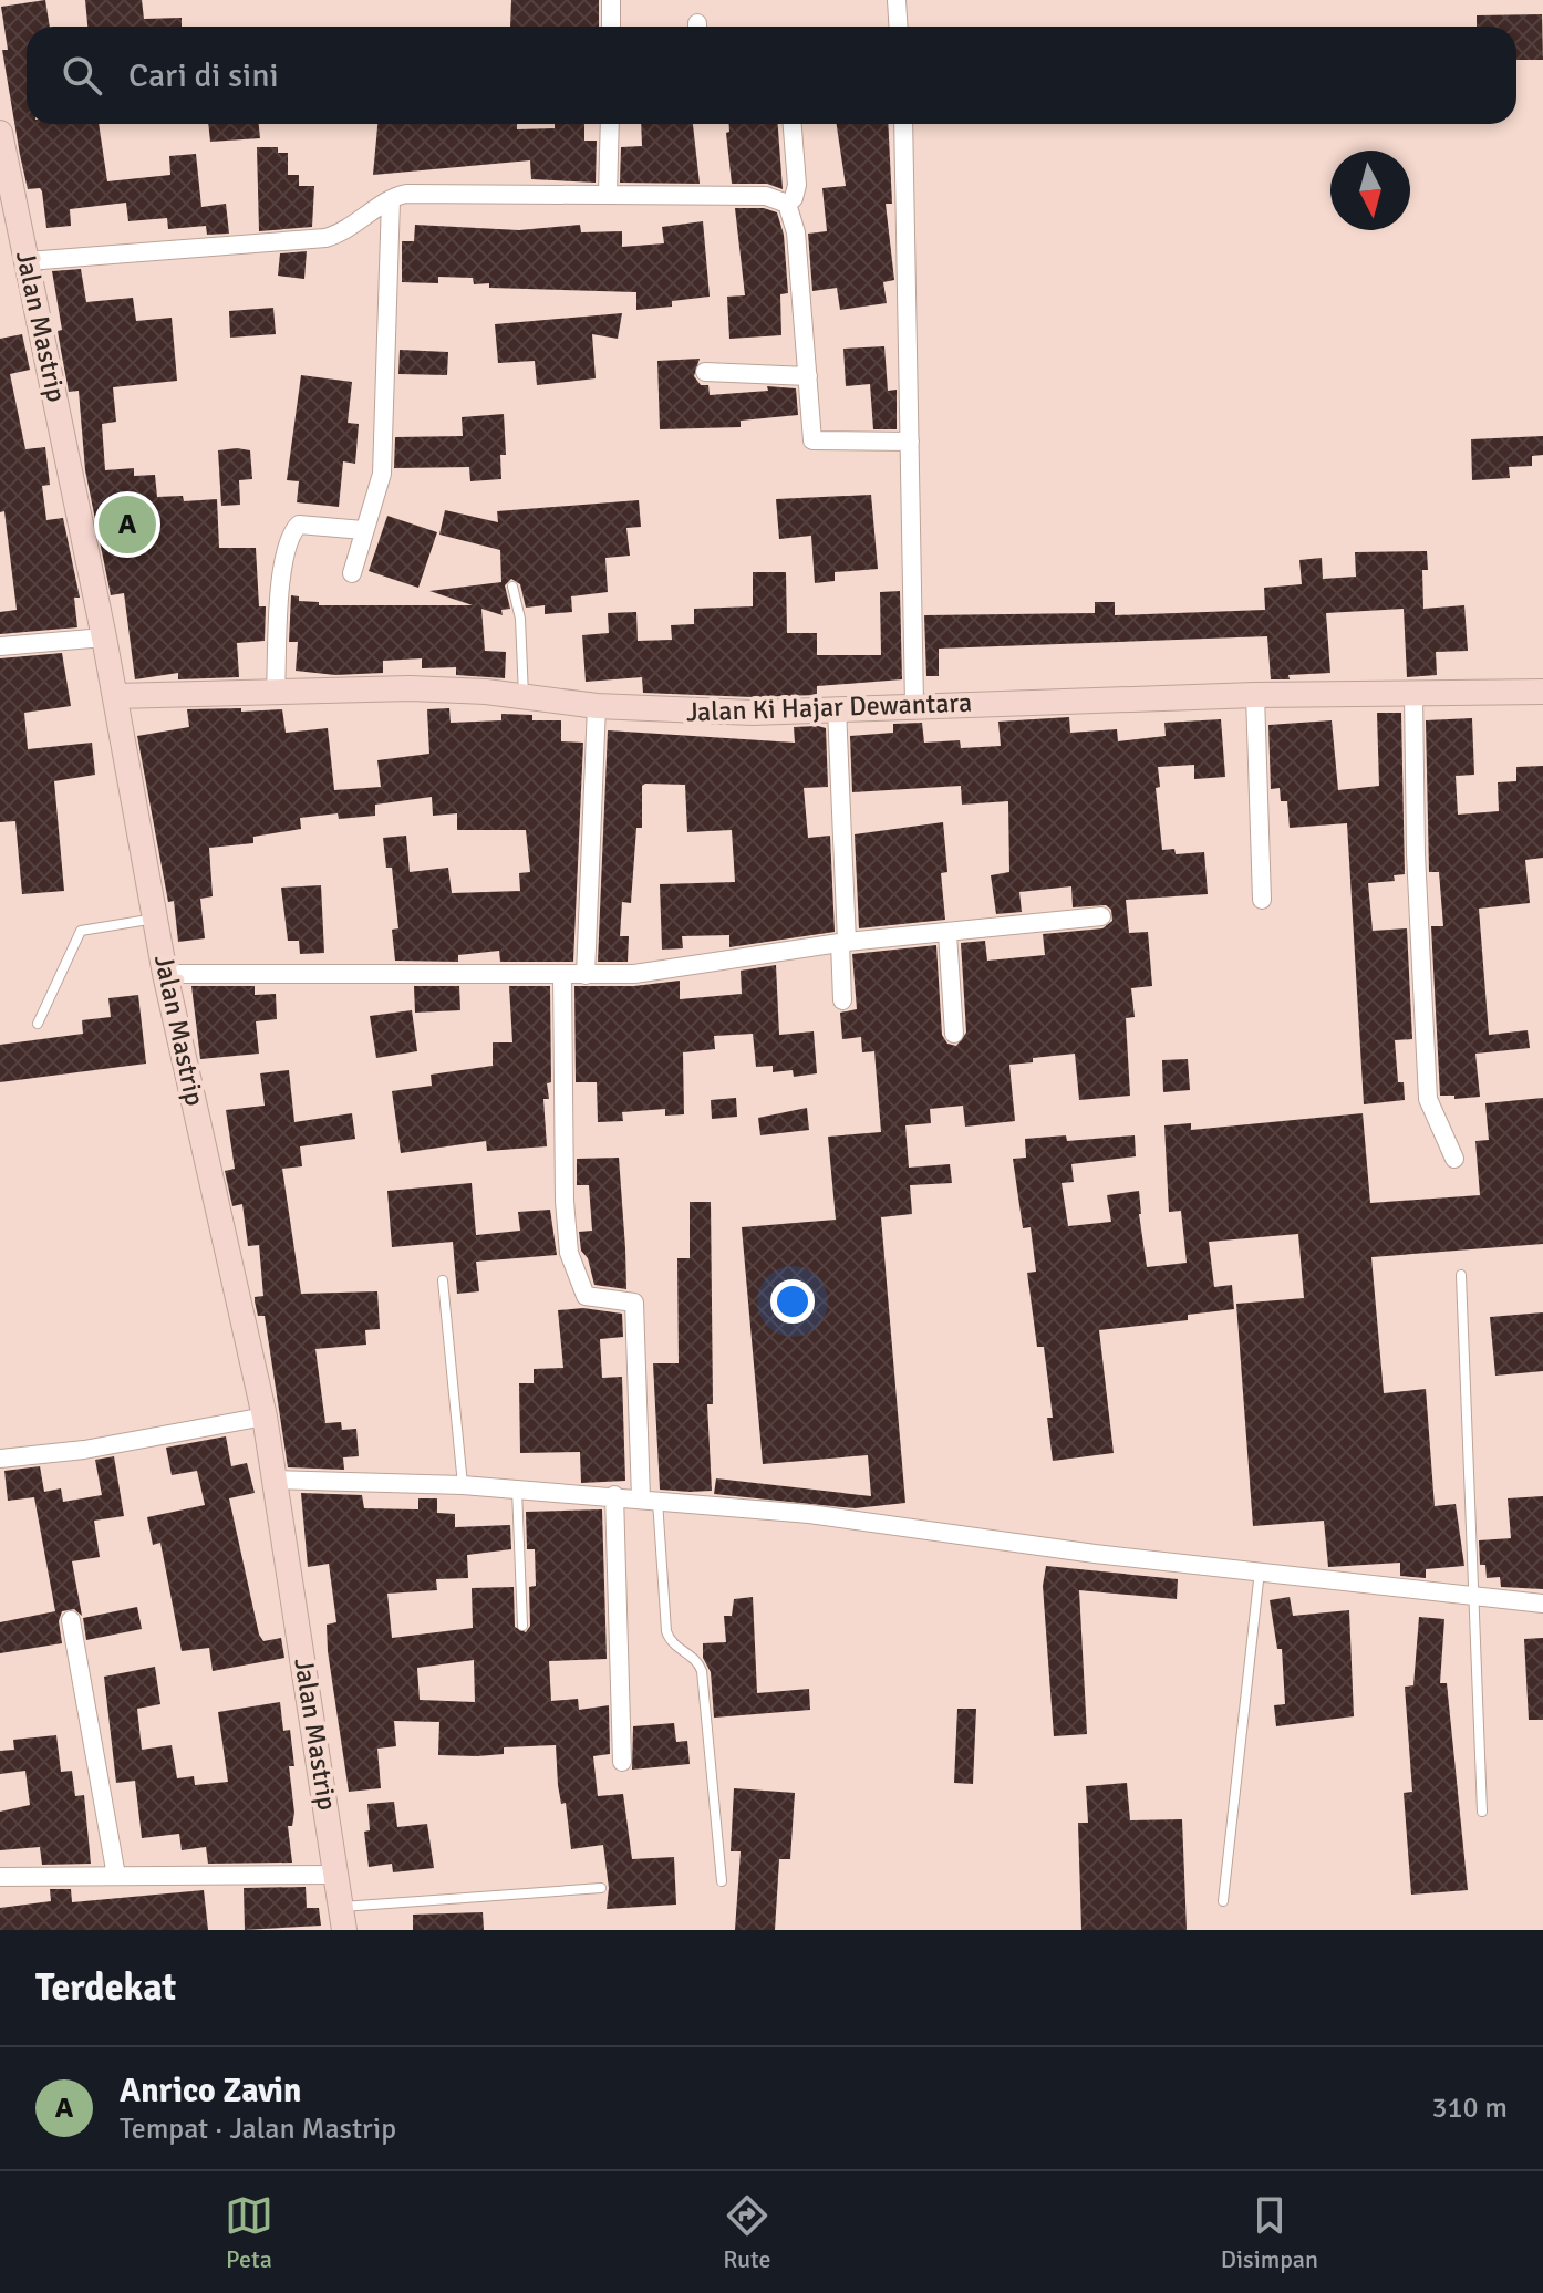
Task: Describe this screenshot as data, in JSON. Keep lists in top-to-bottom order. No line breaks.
{"streets":{"main road":["Jalan Mastrip","Jalan Ki Hajar Dewantara"]},"crossings":[["Jalan Mastrip","Jalan Ki Hajar Dewantara"]],"north":"bottom","page":{"search":"Cari di sini","pins":"A","heading":"Terdekat","list":[{"mark":"A","name":"Anrico Zavin","note":"Tempat · Jalan Mastrip","value":"310 m"}],"nav":["Peta","Rute","Disimpan"]}}
